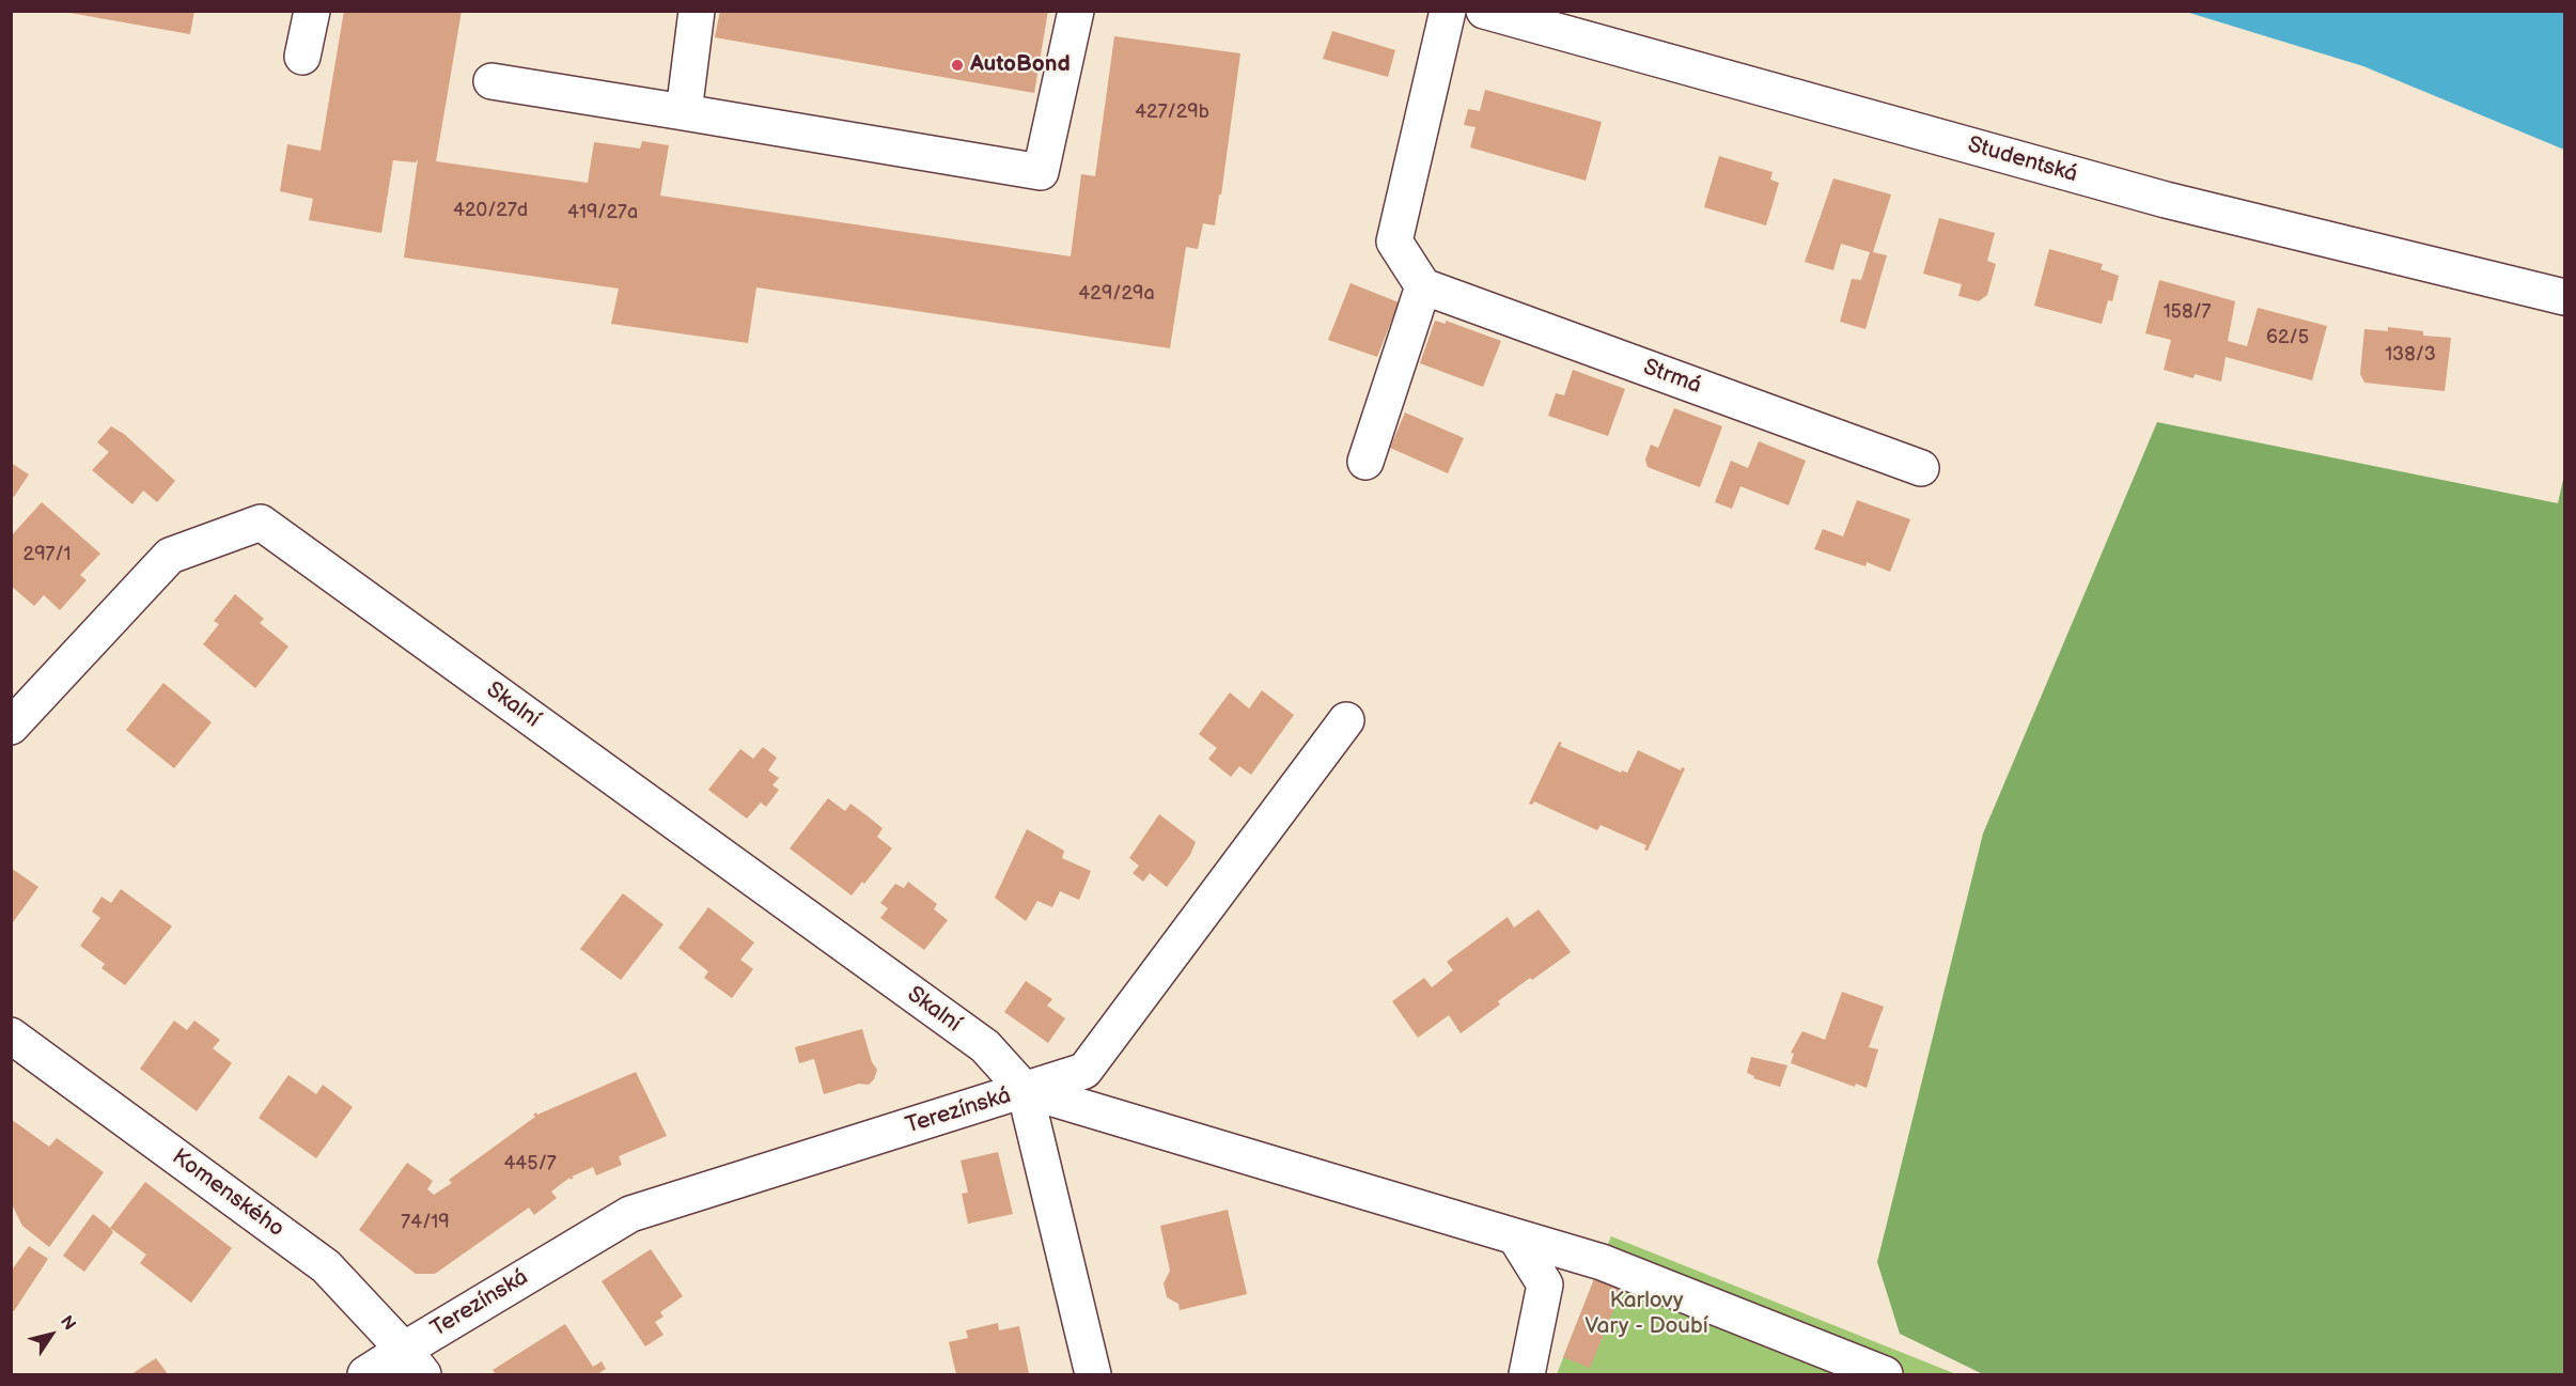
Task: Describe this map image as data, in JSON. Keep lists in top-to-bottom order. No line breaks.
{"streets":{"street":["Studentská","Strmá","Skalní","Terezínská","Komenského"]},"crossings":[["Skalní","Terezínská"],["Terezínská","Komenského"]],"parks":["Karlovy Vary - Doubí"],"places":["AutoBond"],"house_numbers":["427/29b","420/27d","419/27a","429/29a","158/7","62/5","138/3","297/1","445/7","74/19"],"north":"top right"}
